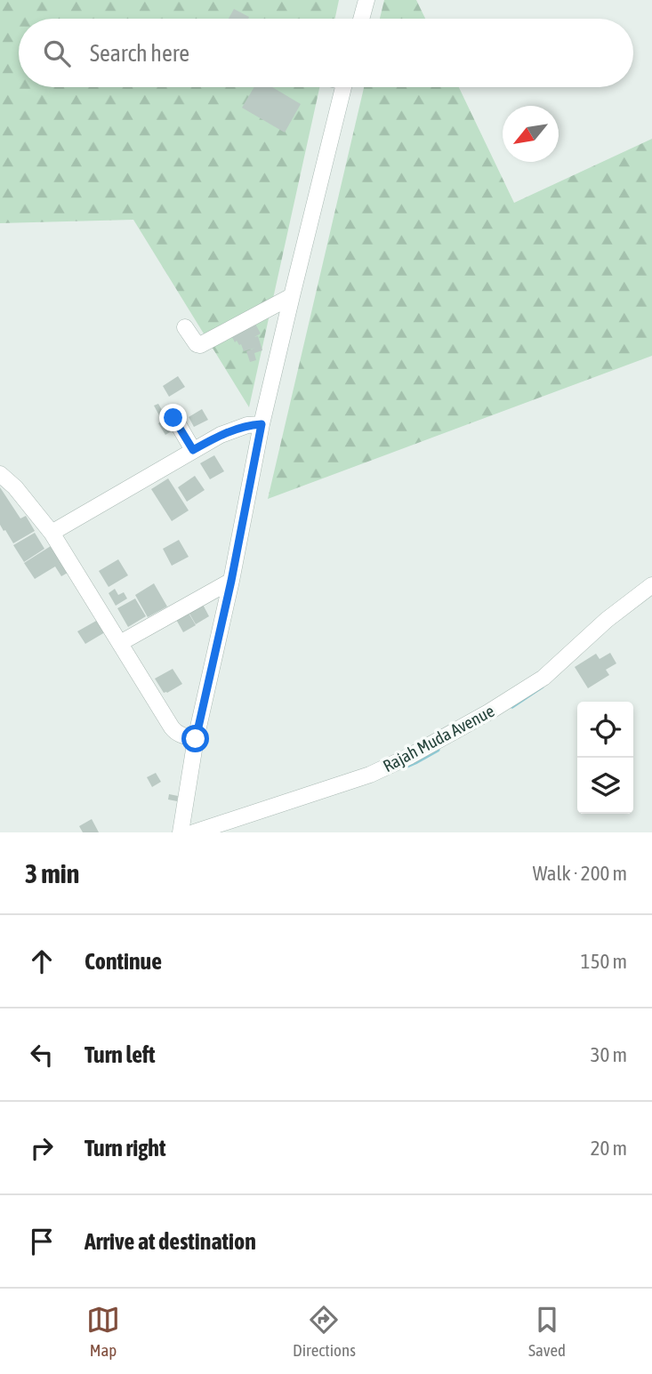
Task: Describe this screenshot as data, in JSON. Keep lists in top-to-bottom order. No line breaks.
{"streets":{"street":["Rajah Muda Avenue"]},"north":"bottom left","page":{"search":"Search here","heading":["3 min","Walk · 200 m"],"list":[["Continue","150 m"],["Turn left","30 m"],["Turn right","20 m"],"Arrive at destination"],"nav":["Map","Directions","Saved"]}}
